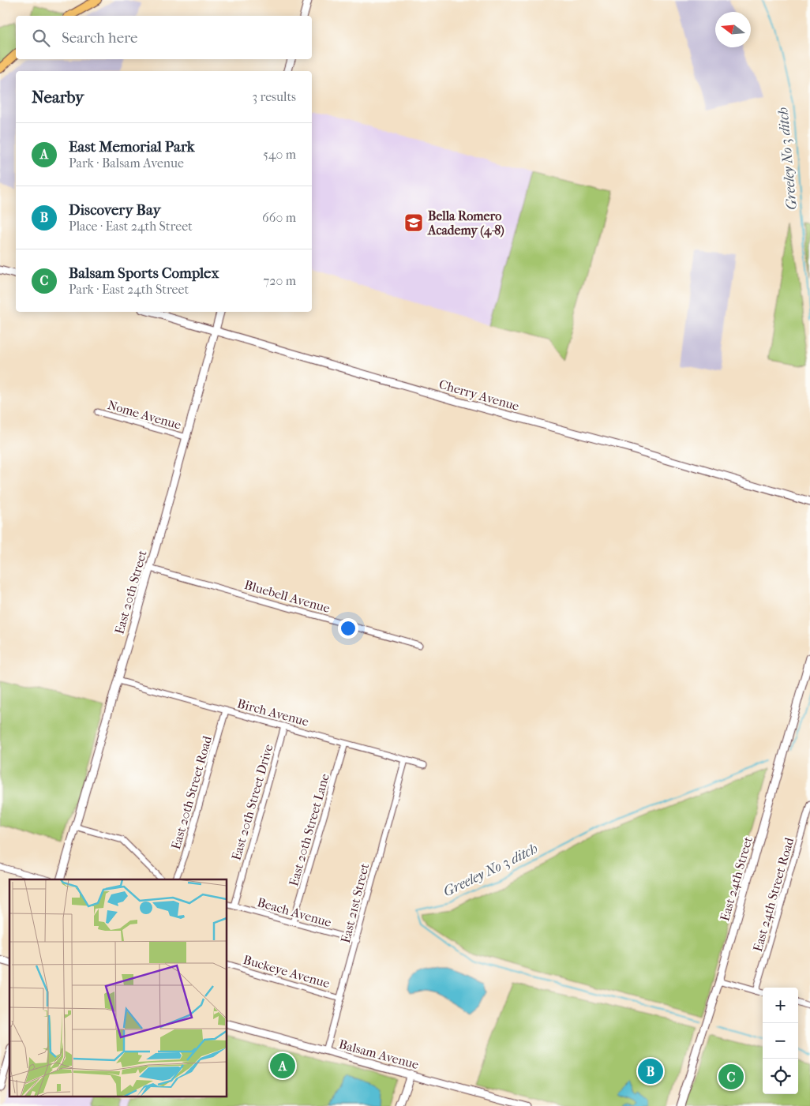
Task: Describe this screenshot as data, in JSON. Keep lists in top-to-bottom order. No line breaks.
{"streets":{"street":["Cherry Avenue","Nome Avenue","East 20th Street","Bluebell Avenue","Birch Avenue","East 20th Street Road","East 20th Street Drive","East 20th Street Lane","East 24th Street","East 24th Street Road","East 21st Street","Beach Avenue","Buckeye Avenue","Balsam Avenue"]},"crossings":[["Cherry Avenue","East 20th Street"],["Nome Avenue","East 20th Street"],["East 20th Street","Bluebell Avenue"],["East 20th Street","Birch Avenue"],["Birch Avenue","East 20th Street Road"],["Birch Avenue","East 20th Street Drive"],["Birch Avenue","East 20th Street Lane"],["Birch Avenue","East 21st Street"],["East 20th Street Drive","Beach Avenue"],["East 20th Street Lane","Beach Avenue"],["East 21st Street","Beach Avenue"],["East 21st Street","Buckeye Avenue"],["East 21st Street","Balsam Avenue"]],"water":["Greeley No 3 ditch"],"places":{"school or university":["Bella Romero Academy (4-8)"]},"north":"left","page":{"search":"Search here","heading":["Nearby","3 results"],"list":[{"mark":"A","name":"East Memorial Park","note":"Park · Balsam Avenue","value":"540 m"},{"mark":"B","name":"Discovery Bay","note":"Place · East 24th Street","value":"660 m"},{"mark":"C","name":"Balsam Sports Complex","note":"Park · East 24th Street","value":"720 m"}],"map_buttons":["+","−"],"pins":["A","B","C"]}}
